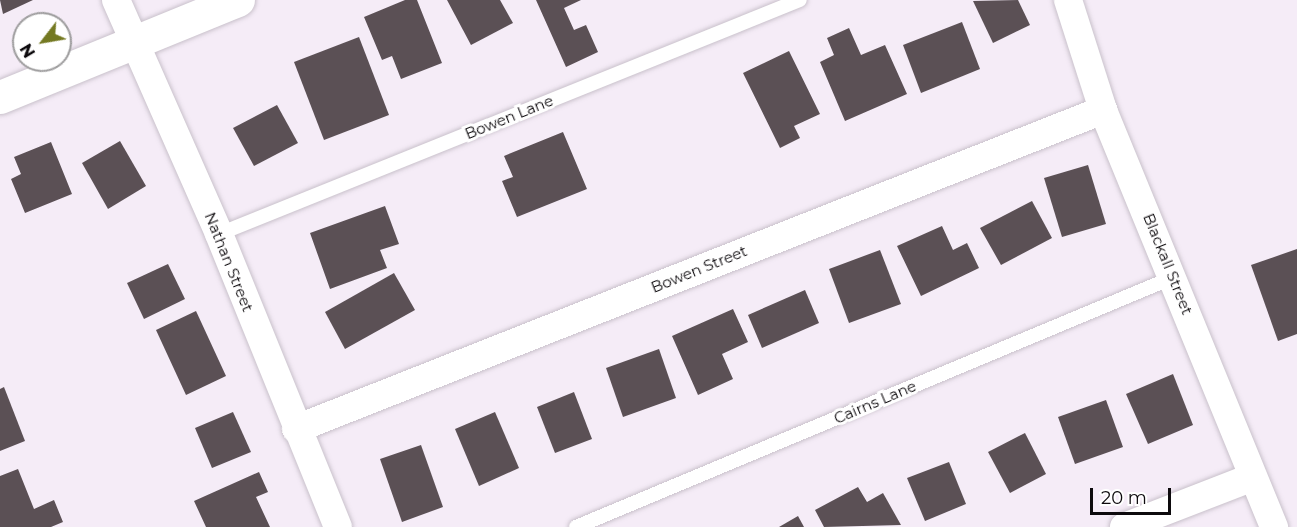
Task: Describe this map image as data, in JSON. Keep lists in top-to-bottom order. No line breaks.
{"streets":{"street":["Nathan Street","Blackall Street","Bowen Street"],"lane":["Bowen Lane","Cairns Lane"]},"crossings":[["Bowen Lane","Nathan Street"],["Nathan Street","Bowen Street"],["Blackall Street","Bowen Street"],["Blackall Street","Cairns Lane"]],"scale_bar":"20 m","north":"bottom left"}
